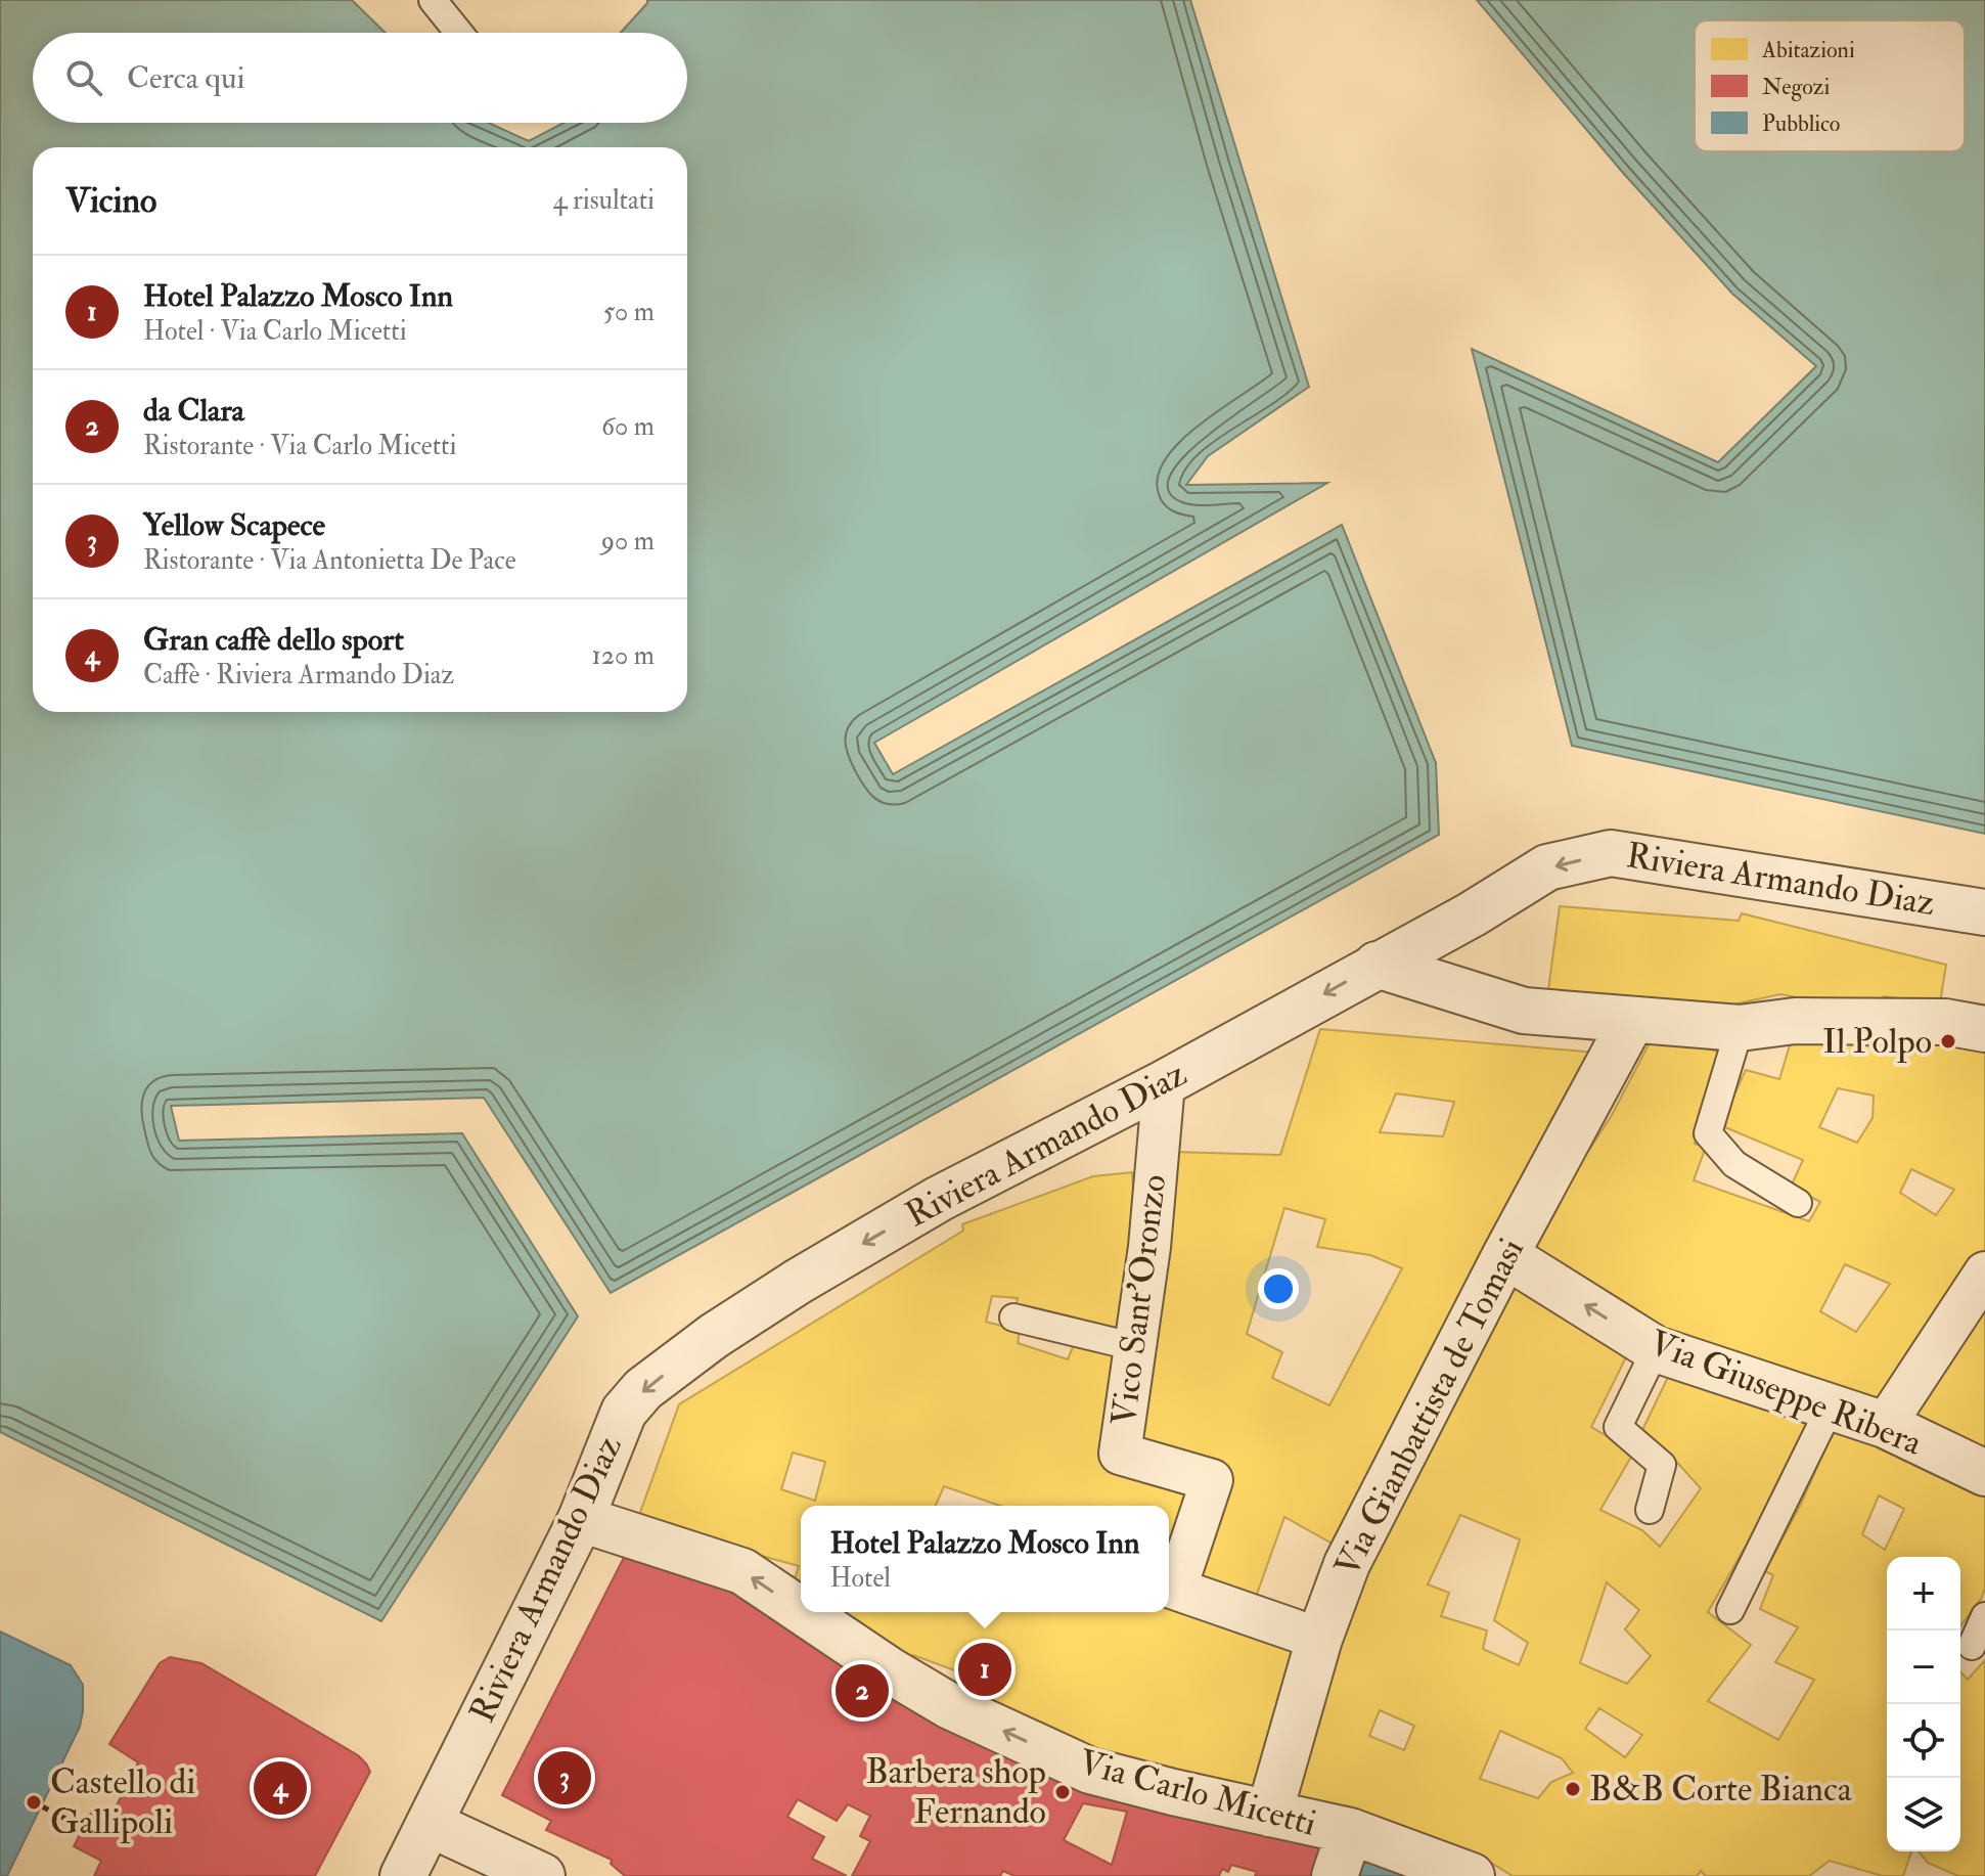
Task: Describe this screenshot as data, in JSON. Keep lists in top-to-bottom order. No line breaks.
{"streets":{"street":["Riviera Armando Diaz","Vico Sant'Oronzo","Via Giuseppe Ribera","Via Gianbattista de Tomasi","Via Carlo Micetti"]},"crossings":[["Riviera Armando Diaz","Vico Sant'Oronzo"],["Riviera Armando Diaz","Via Carlo Micetti"],["Vico Sant'Oronzo","Via Gianbattista de Tomasi"],["Via Giuseppe Ribera","Via Gianbattista de Tomasi"],["Via Gianbattista de Tomasi","Via Carlo Micetti"]],"one_way":["Riviera Armando Diaz","Via Carlo Micetti"],"places":["Il Polpo","B&B Corte Bianca","Barbera shop Fernando","Castello di Gallipoli"],"legend":["Abitazioni","Negozi","Pubblico"],"page":{"search":"Cerca qui","heading":["Vicino","4 risultati"],"list":[{"mark":"1","name":"Hotel Palazzo Mosco Inn","note":"Hotel · Via Carlo Micetti","value":"50 m"},{"mark":"2","name":"da Clara","note":"Ristorante · Via Carlo Micetti","value":"60 m"},{"mark":"3","name":"Yellow Scapece","note":"Ristorante · Via Antonietta De Pace","value":"90 m"},{"mark":"4","name":"Gran caffè dello sport","note":"Caffè · Riviera Armando Diaz","value":"120 m"}],"popup":["Hotel Palazzo Mosco Inn","Hotel"],"map_buttons":["+","−"],"pins":["1","2","3","4"]}}
